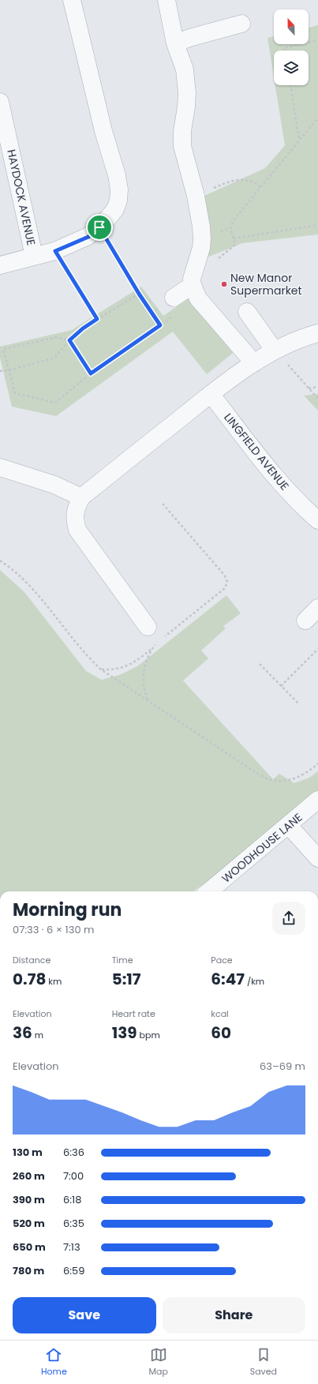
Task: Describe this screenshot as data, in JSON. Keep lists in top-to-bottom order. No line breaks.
{"streets":{"street":["HAYDOCK AVENUE","LINGFIELD AVENUE","WOODHOUSE LANE"]},"places":["New Manor Supermarket"],"north":"top","page":{"heading":["Morning run","07:33 · 6 × 130 m"],"stats":[["Distance","0.78 km"],["Time","5:17"],["Pace","6:47 /km"],["Elevation","36 m"],["Heart rate","139 bpm"],["kcal","60"]],"chart":["Elevation","63–69 m"],"list":[{"name":"130 m","note":"6:36"},{"name":"260 m","note":"7:00"},{"name":"390 m","note":"6:18"},{"name":"520 m","note":"6:35"},{"name":"650 m","note":"7:13"},{"name":"780 m","note":"6:59"}],"buttons":["Save","Share"],"tabs":["Home","Map","Saved"]}}
